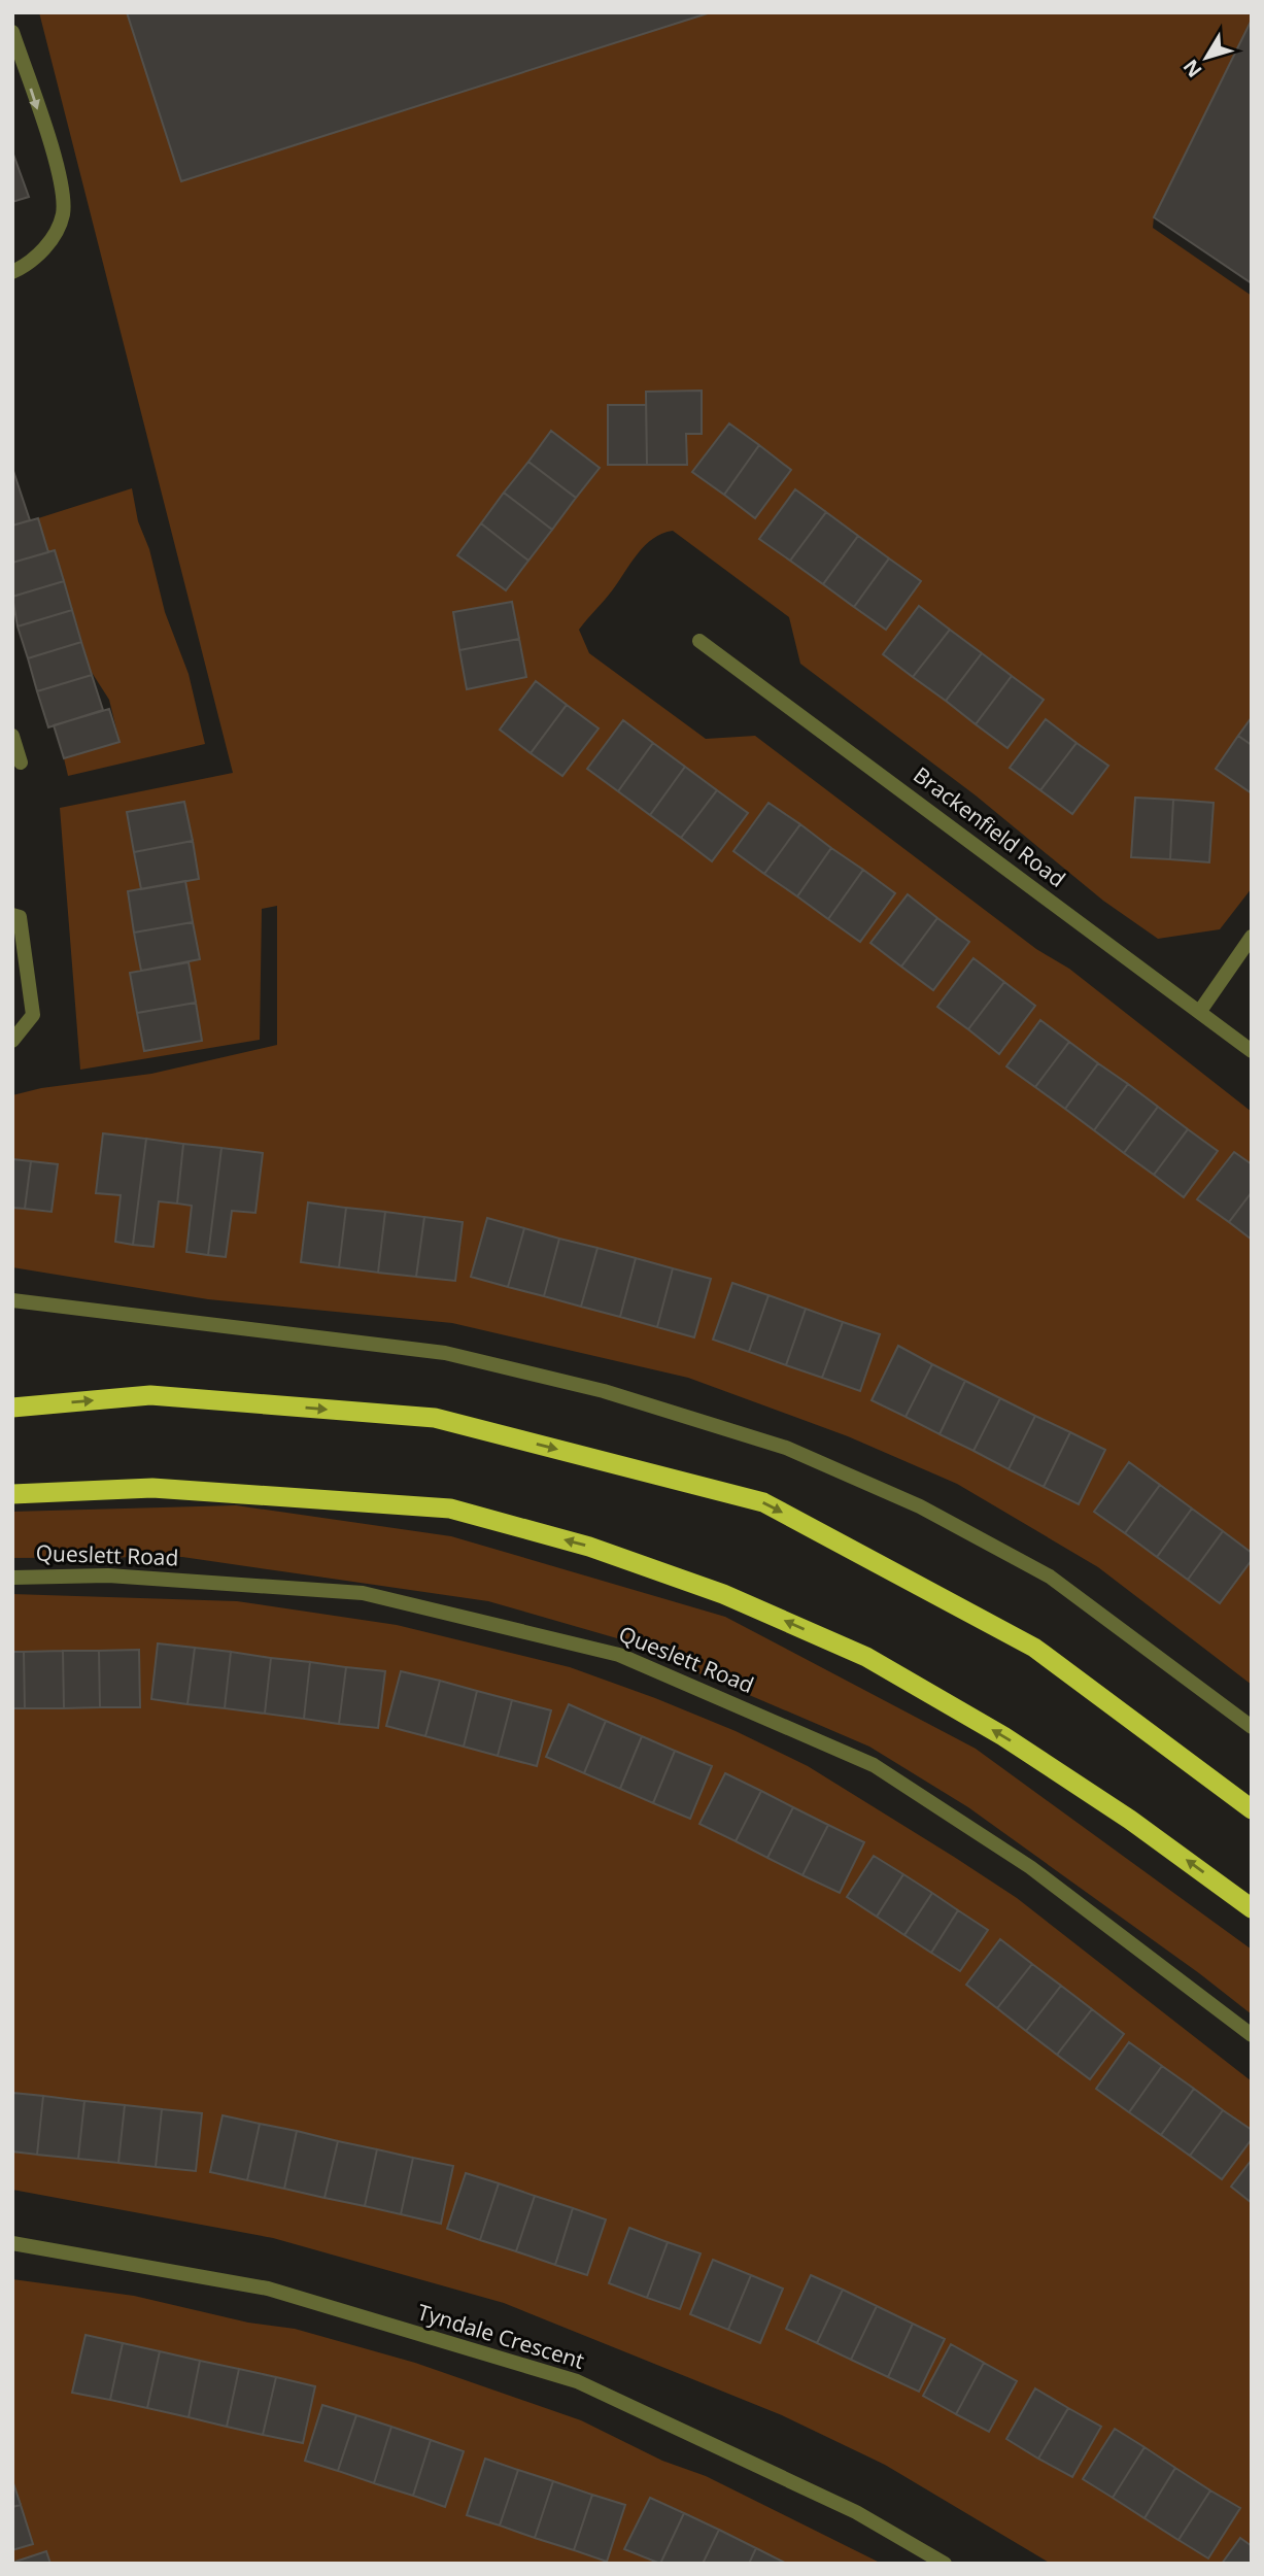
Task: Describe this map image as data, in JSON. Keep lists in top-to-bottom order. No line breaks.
{"streets":{"street":["Brackenfield Road","Queslett Road","Tyndale Crescent"]},"north":"bottom left"}
